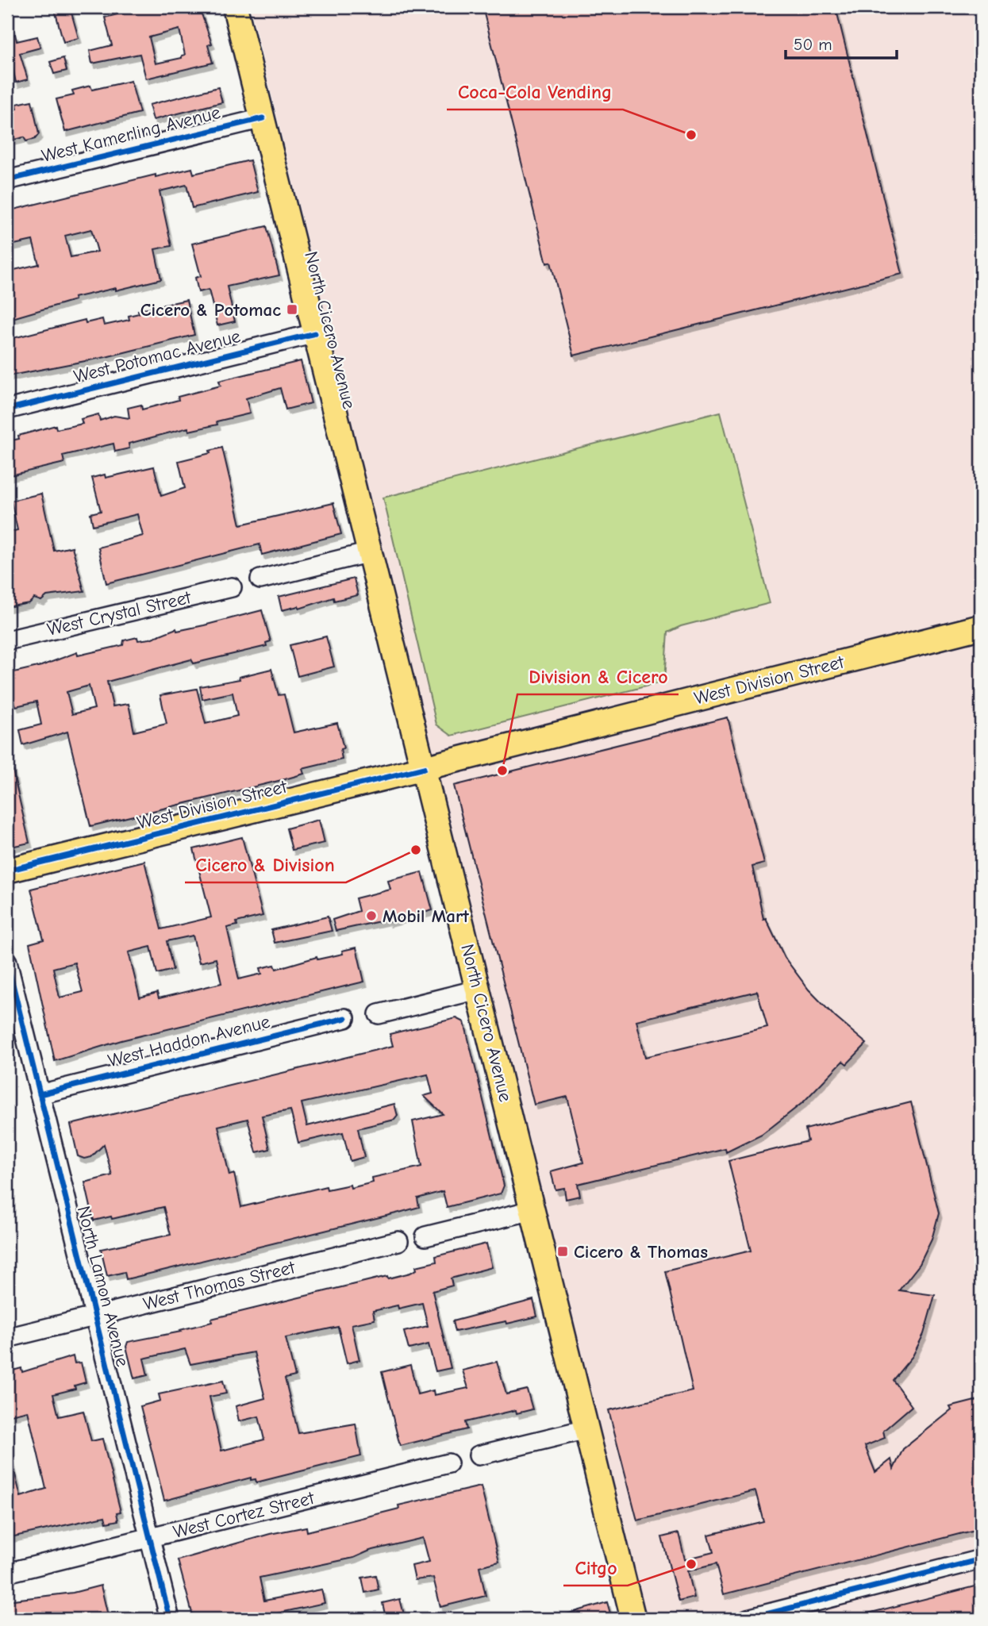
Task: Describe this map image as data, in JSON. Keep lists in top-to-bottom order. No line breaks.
{"streets":{"main road":["North Cicero Avenue","West Division Street"],"street":["West Kamerling Avenue","West Potomac Avenue","West Crystal Street","West Haddon Avenue","West Thomas Street","North Lamon Avenue","West Cortez Street"]},"crossings":[["West Kamerling Avenue","North Cicero Avenue"],["North Cicero Avenue","West Potomac Avenue"],["North Cicero Avenue","West Division Street"],["West Haddon Avenue","North Lamon Avenue"],["West Thomas Street","North Lamon Avenue"],["North Lamon Avenue","West Cortez Street"]],"places":{"other":["Coca-Cola Vending","Division & Cicero","Cicero & Division","Mobil Mart","Citgo"],"transit":["Cicero & Potomac","Cicero & Thomas"]},"scale_bar":"50 m"}
